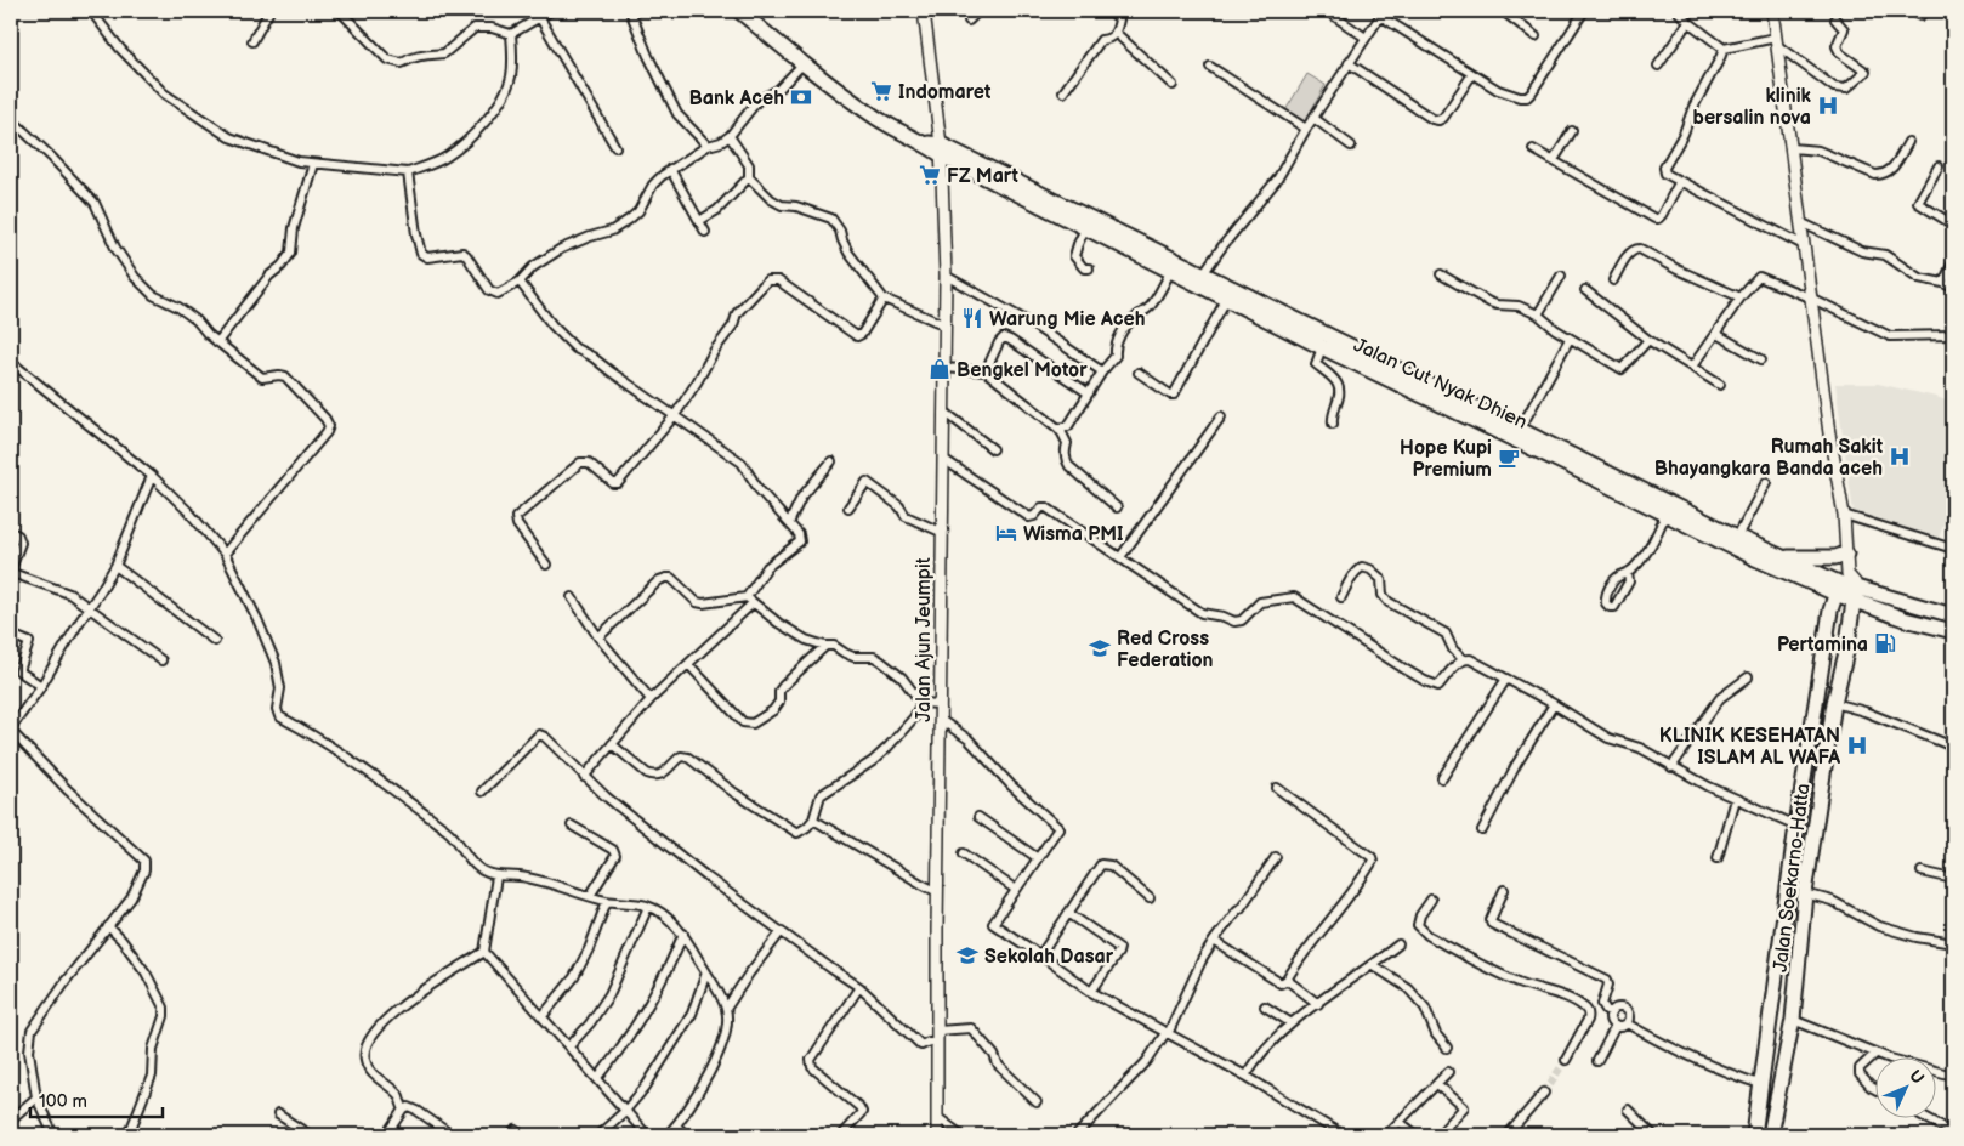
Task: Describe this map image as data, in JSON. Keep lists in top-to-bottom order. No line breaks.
{"streets":{"highway":["Jalan Cut Nyak Dhien","Jalan Soekarno-Hatta"],"street":["Jalan Ajun Jeumpit"]},"crossings":[["Jalan Cut Nyak Dhien","Jalan Ajun Jeumpit"],["Jalan Cut Nyak Dhien","Jalan Soekarno-Hatta"]],"places":{"supermarket":["Indomaret","FZ Mart"],"bank":["Bank Aceh"],"hospital":["klinik bersalin nova","Rumah Sakit Bhayangkara Banda aceh","KLINIK KESEHATAN ISLAM AL WAFA"],"restaurant":["Warung Mie Aceh"],"shop":["Bengkel Motor"],"cafe":["Hope Kupi Premium"],"hotel":["Wisma PMI"],"fuel station":["Pertamina"],"school or university":["Red Cross Federation","Sekolah Dasar"]},"scale_bar":"100 m","north":"top right"}
